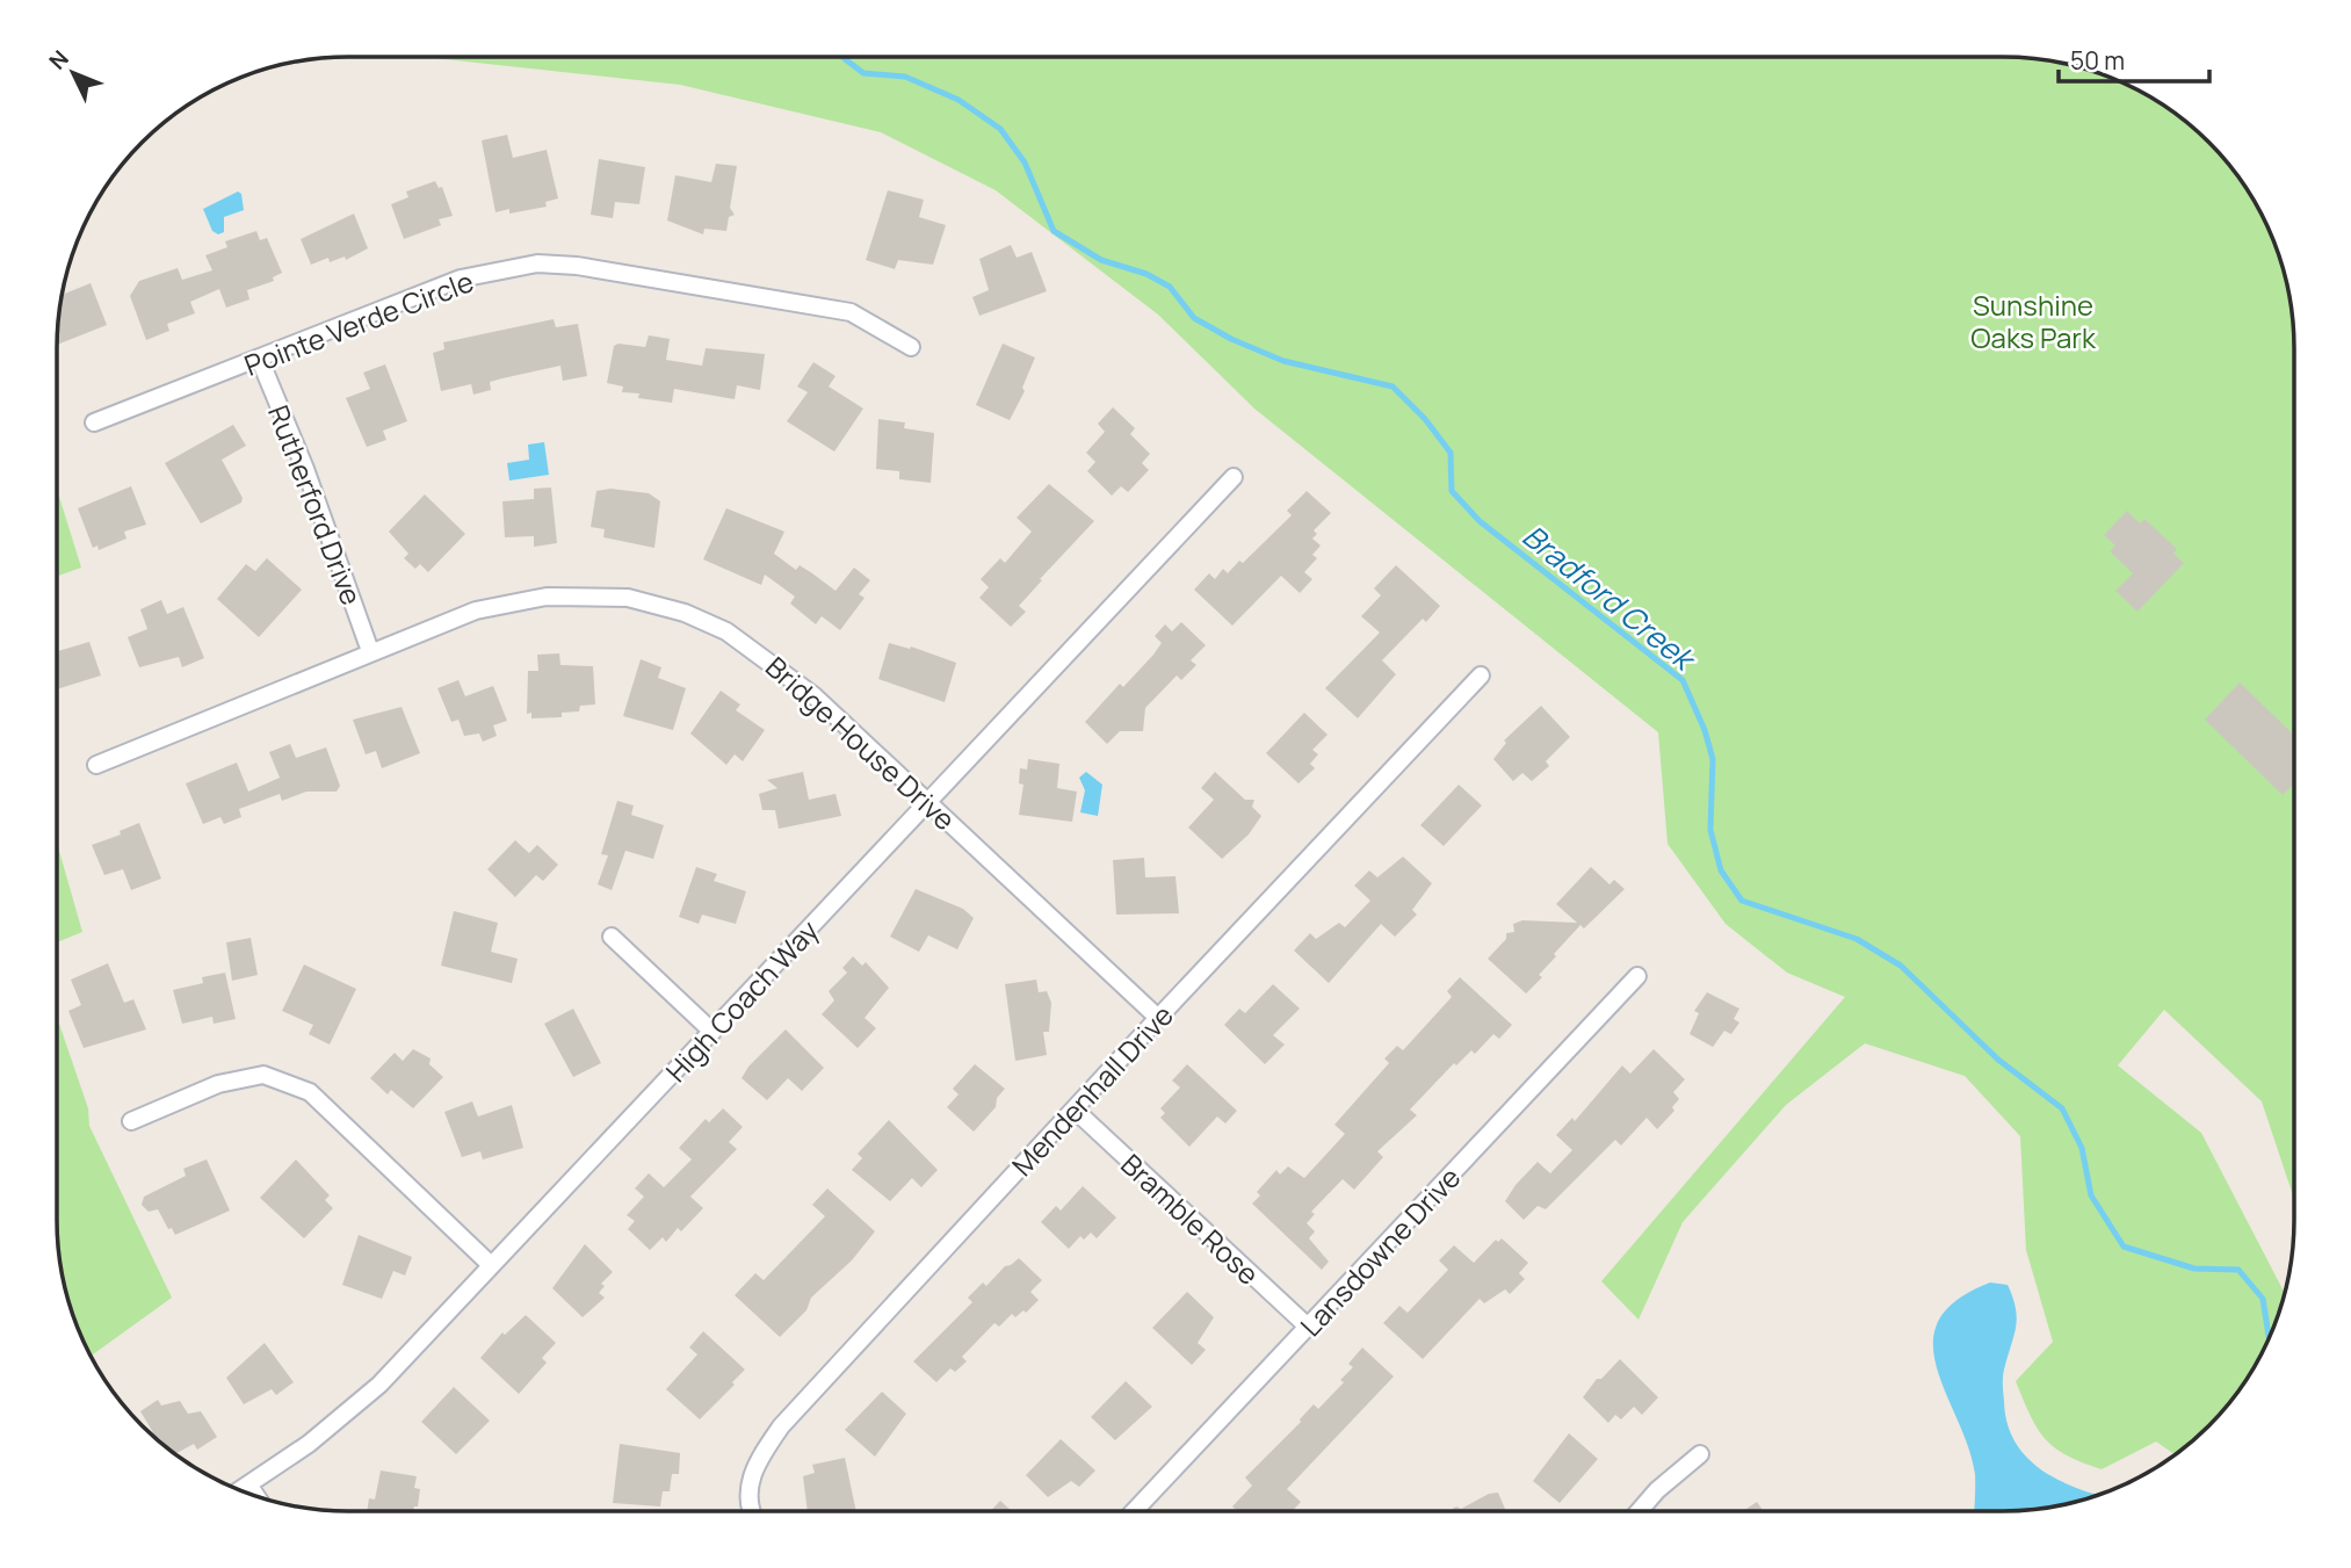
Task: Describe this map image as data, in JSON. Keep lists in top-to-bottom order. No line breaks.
{"streets":{"street":["Pointe Verde Circle","Rutherford Drive","Bridge House Drive","High Coach Way","Mendenhall Drive","Bramble Rose","Lansdowne Drive"]},"crossings":[["Pointe Verde Circle","Rutherford Drive"],["Rutherford Drive","Bridge House Drive"],["Bridge House Drive","High Coach Way"],["Bridge House Drive","Mendenhall Drive"],["Mendenhall Drive","Bramble Rose"],["Bramble Rose","Lansdowne Drive"]],"water":["Bradford Creek"],"parks":["Sunshine Oaks Park"],"scale_bar":"50 m","north":"top left"}
